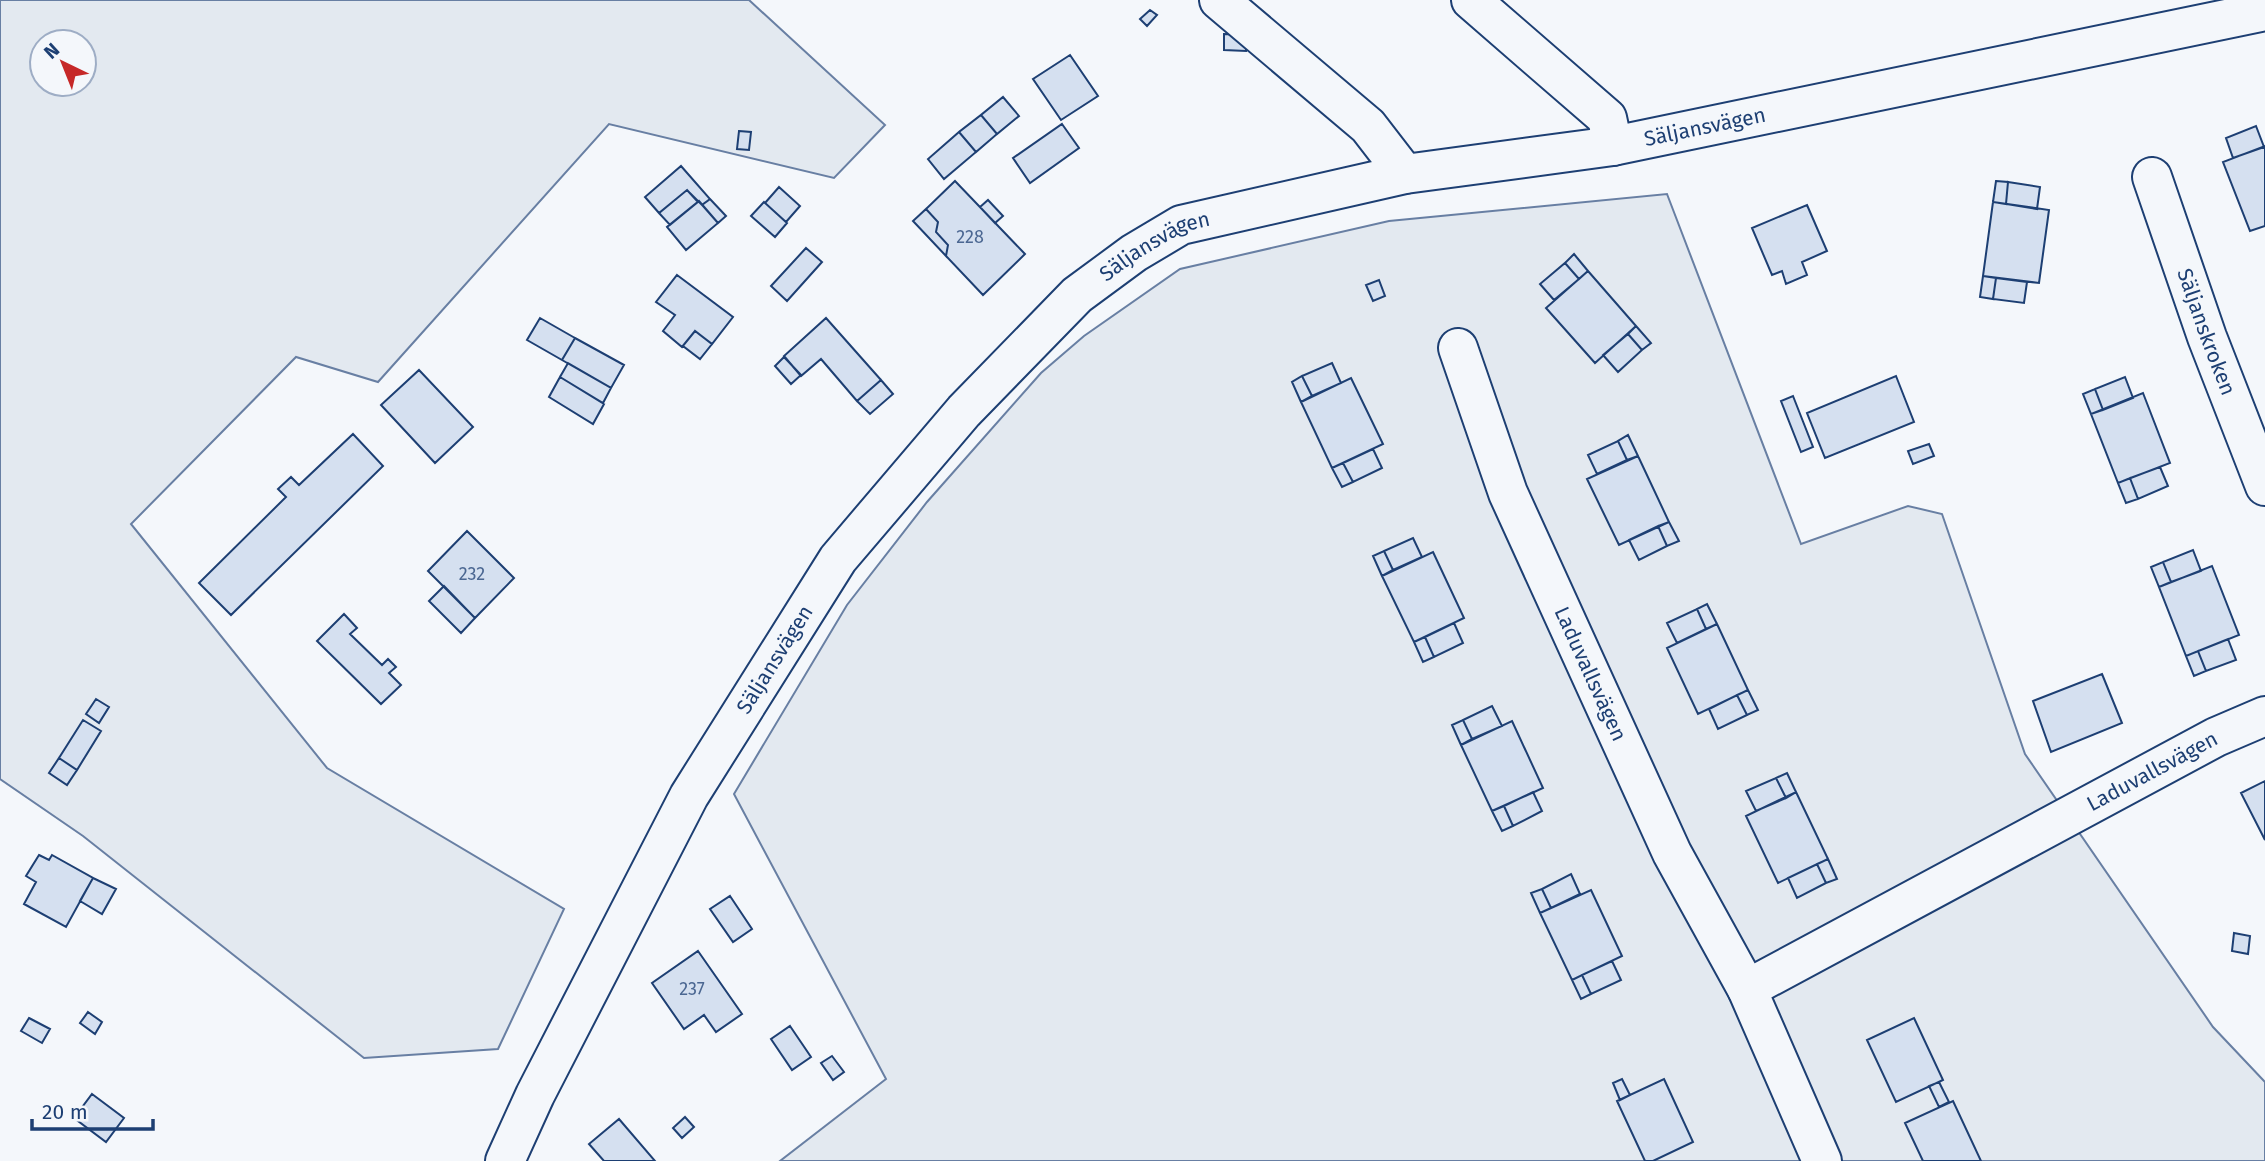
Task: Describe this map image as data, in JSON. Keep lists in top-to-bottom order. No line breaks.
{"streets":{"street":["Säljansvägen","Säljanskroken","Laduvallsvägen"]},"house_numbers":["228","232","237"],"scale_bar":"20 m","north":"top left"}
